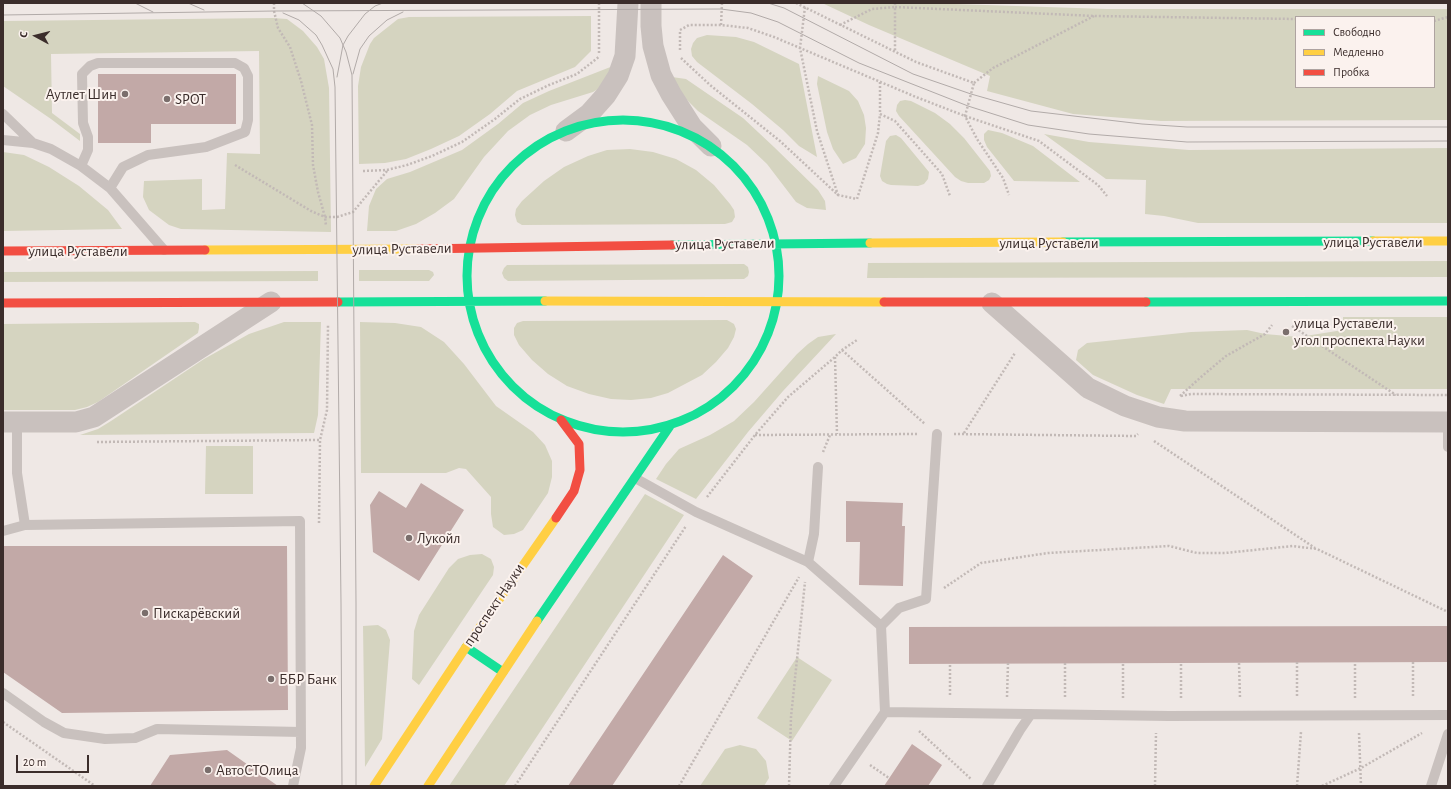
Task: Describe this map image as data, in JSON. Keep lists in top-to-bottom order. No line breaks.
{"streets":{"main road":["улица Руставели","проспект Науки"]},"crossings":[["улица Руставели","проспект Науки"]],"places":["Аутлет Шин","SPOT","улица Руставели, угол проспекта Науки","Лукойл","Пискарёвский","ББР Банк","АвтоСТОлица"],"legend":["Свободно","Медленно","Пробка"],"scale_bar":"20 m","north":"left"}
